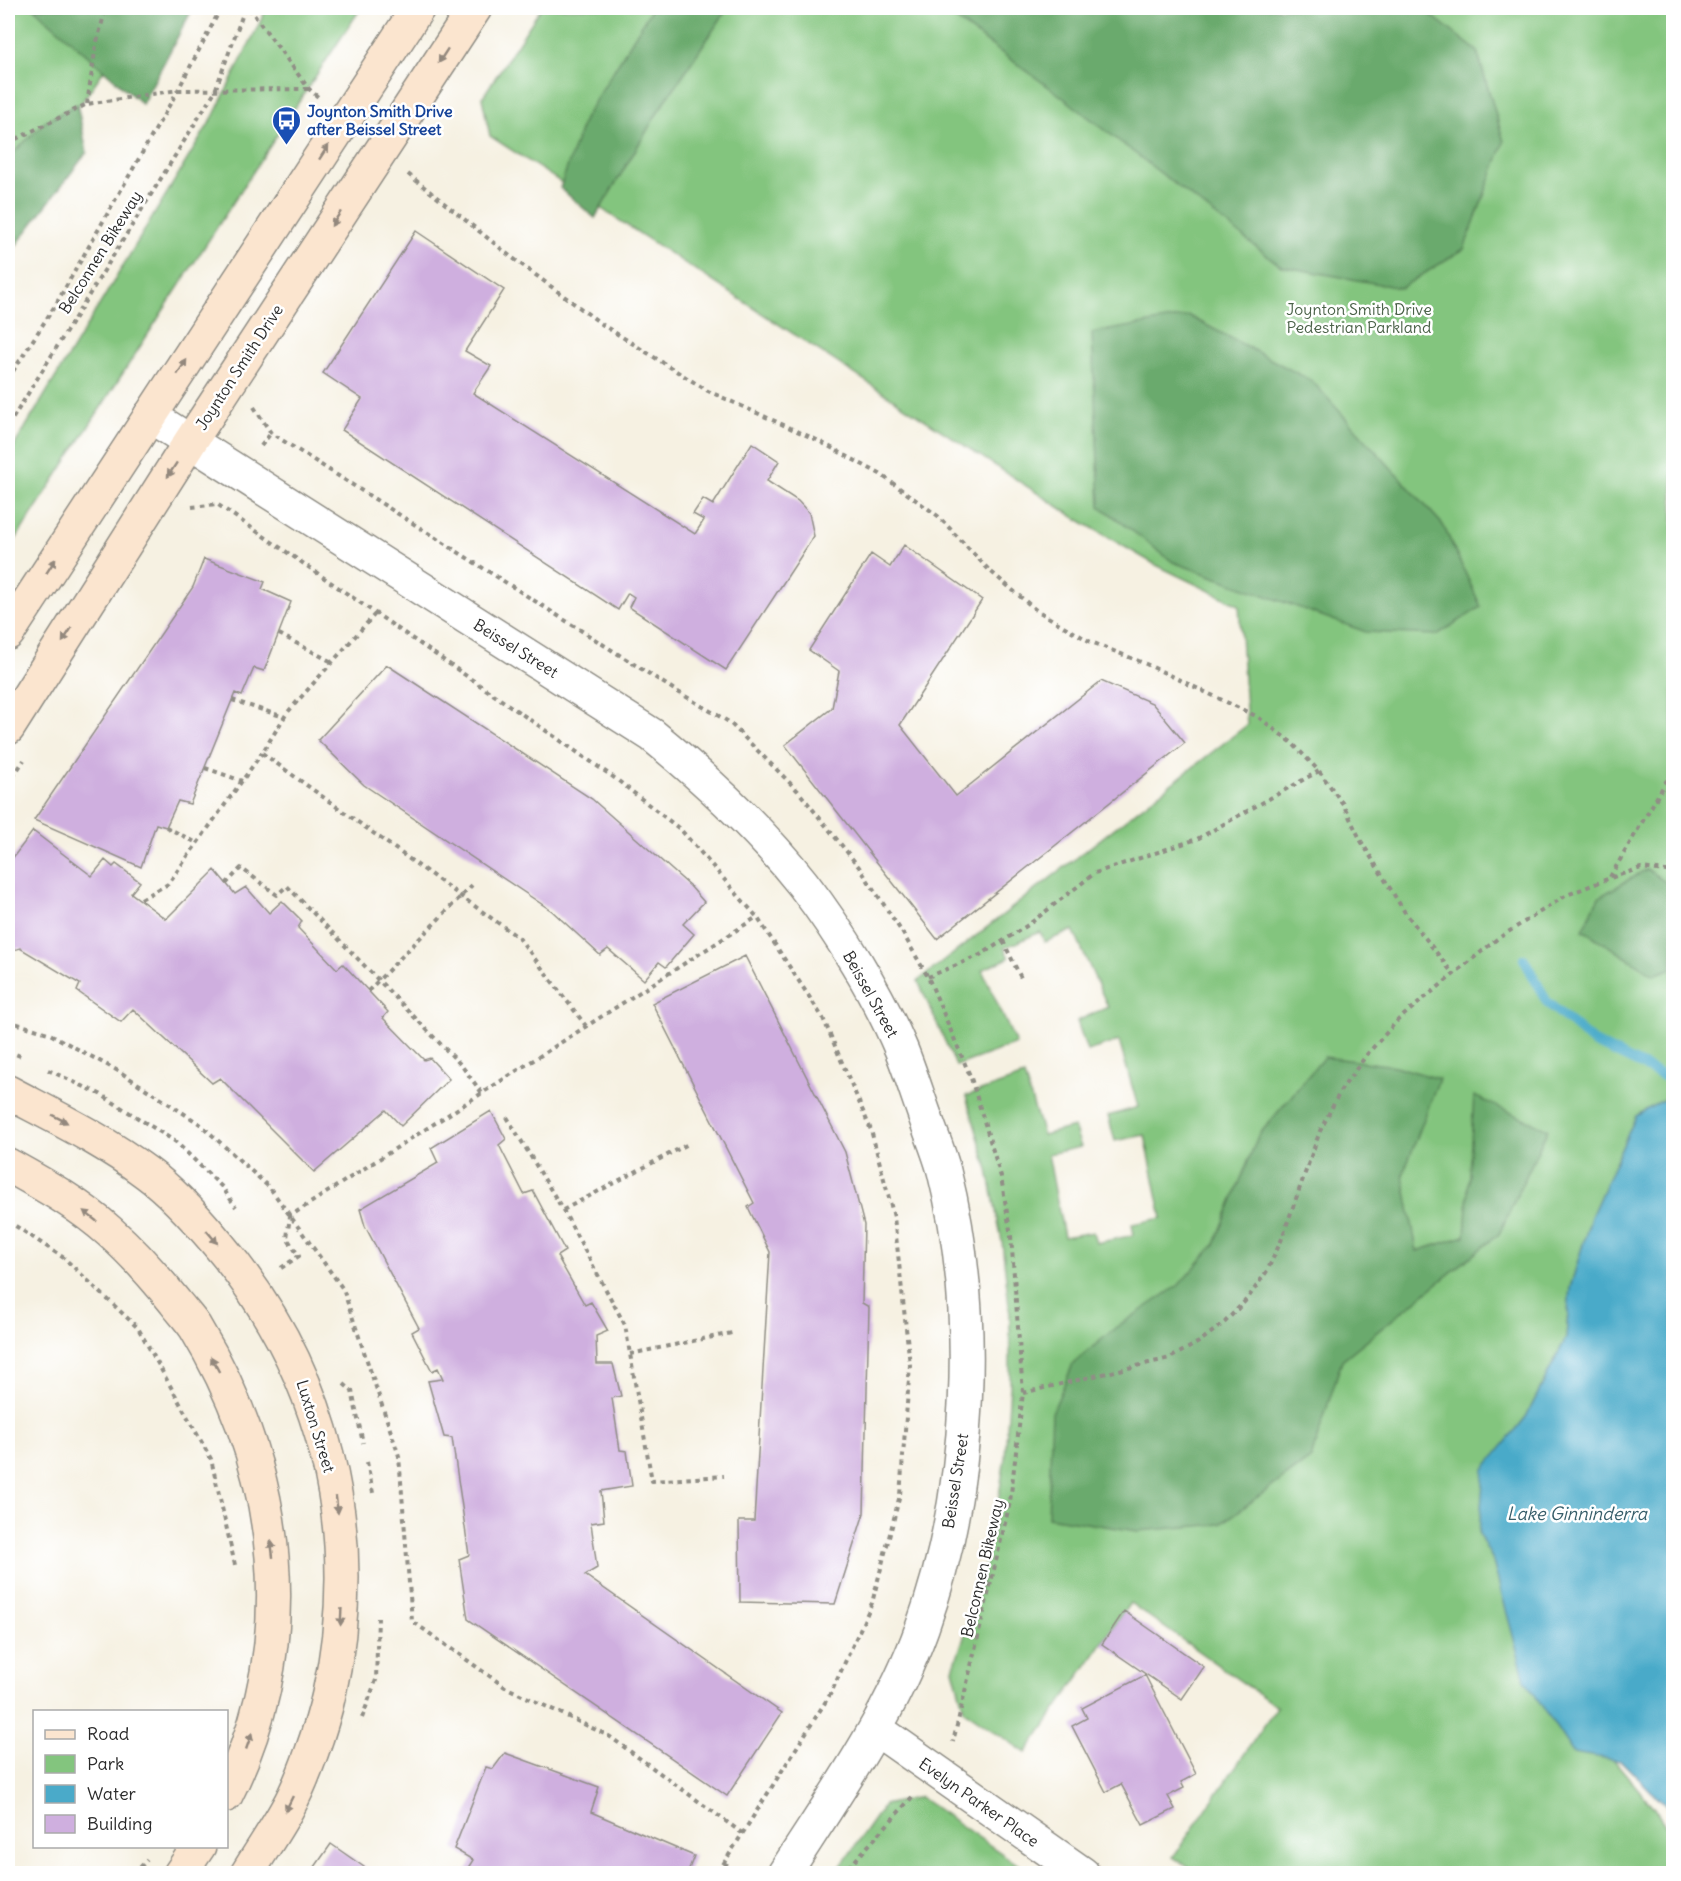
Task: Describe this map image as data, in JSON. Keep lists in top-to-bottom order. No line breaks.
{"streets":{"main road":["Joynton Smith Drive","Luxton Street"],"street":["Beissel Street","Evelyn Parker Place"],"path":["Belconnen Bikeway"]},"crossings":[["Joynton Smith Drive","Beissel Street"],["Beissel Street","Evelyn Parker Place"]],"one_way":["Luxton Street"],"water":["Lake Ginninderra"],"parks":["Joynton Smith Drive Pedestrian Parkland"],"places":{"bus stop":["Joynton Smith Drive after Beissel Street"]},"legend":["Road","Park","Water","Building"]}
